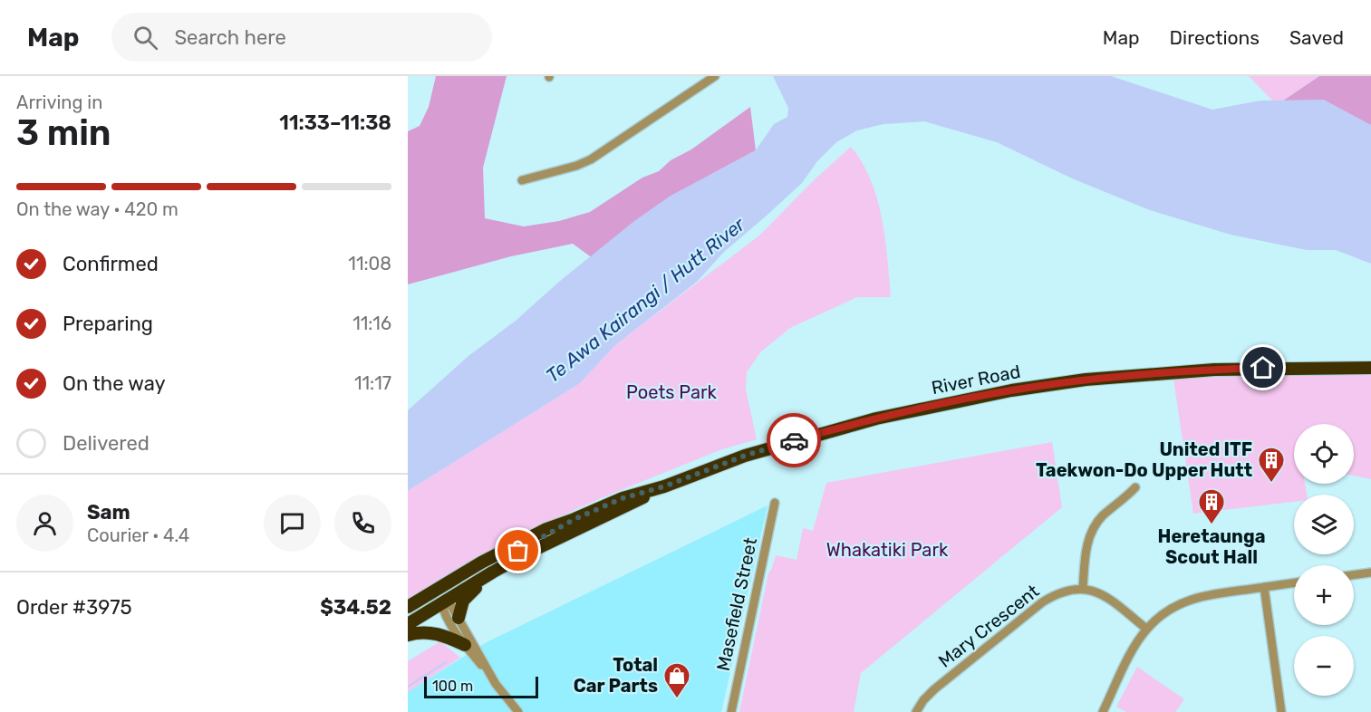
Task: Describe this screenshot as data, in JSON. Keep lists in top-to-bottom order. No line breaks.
{"streets":{"highway":["River Road"],"street":["Masefield Street","Mary Crescent"]},"water":["Te Awa Kairangi / Hutt River"],"parks":["Poets Park","Whakatiki Park"],"places":{"building":["United ITF Taekwon-Do Upper Hutt","Heretaunga Scout Hall"],"shop":["Total Car Parts"]},"scale_bar":"100 m","page":{"header":"Map","search":"Search here","nav":["Map","Directions","Saved"],"heading":["3 min","Arriving in","11:33–11:38"],"panel":["Sam","Courier · 4.4","Order #3975","$34.52"],"bar":"On the way · 420 m","list":[["Confirmed","11:08"],["Preparing","11:16"],["On the way","11:17"],"Delivered"],"map_buttons":["+","−"],"scale":"100 m"}}
